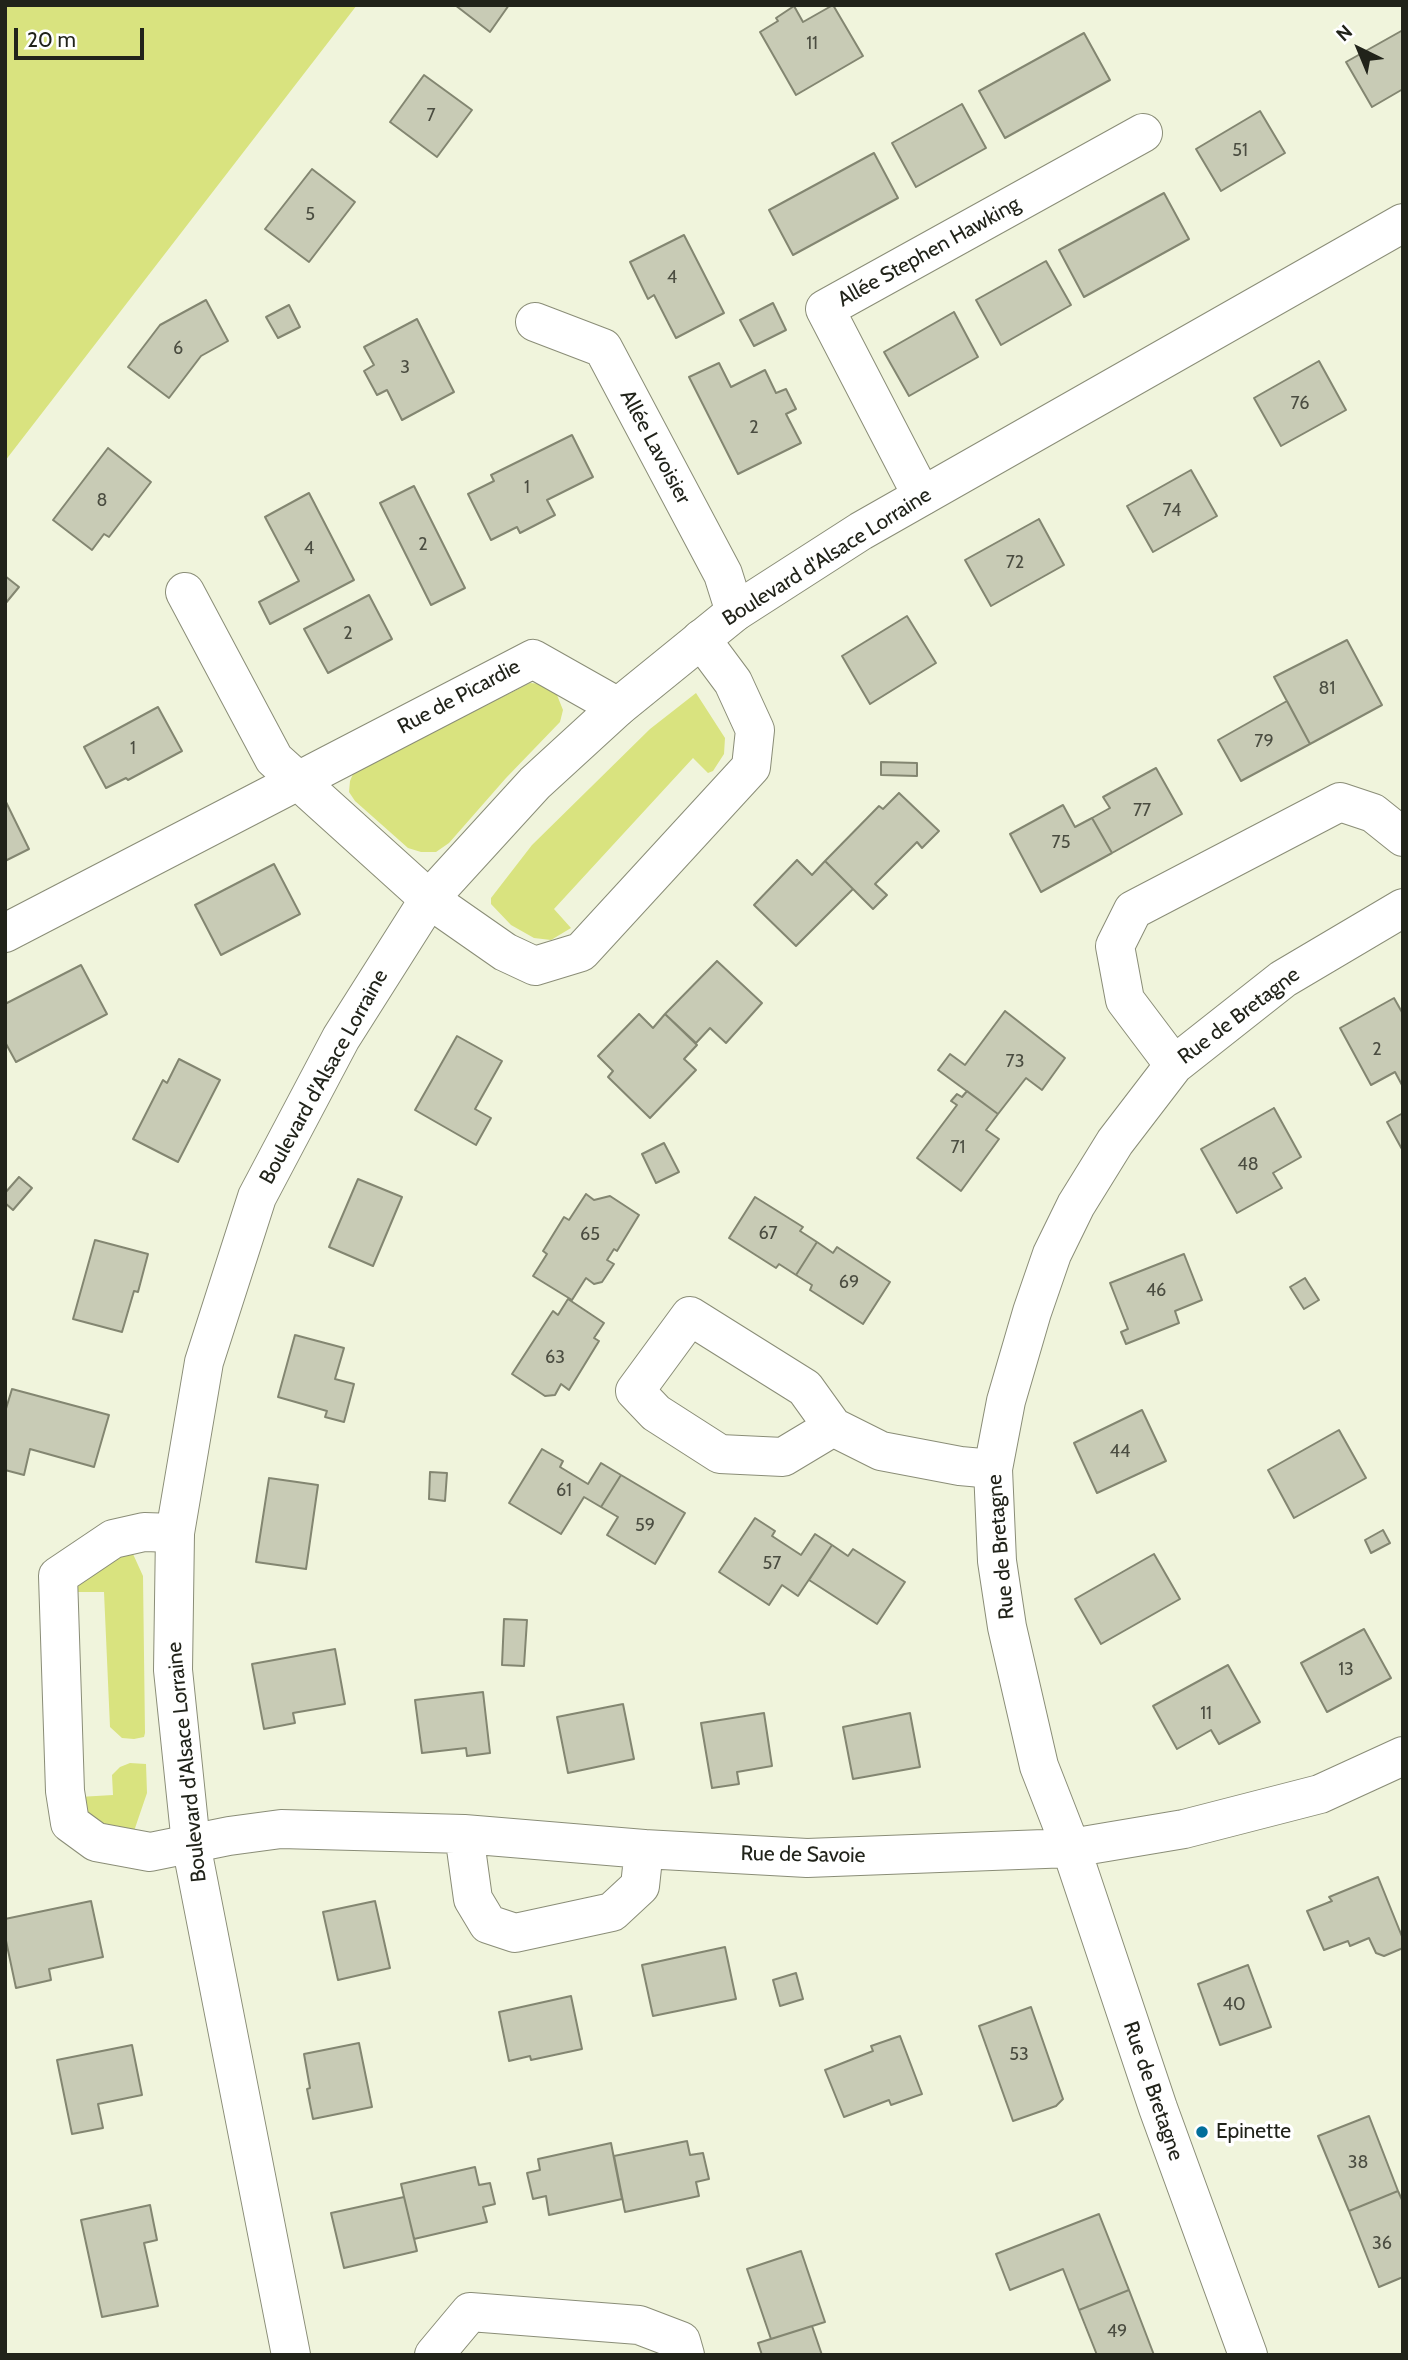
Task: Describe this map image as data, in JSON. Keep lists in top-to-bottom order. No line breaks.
{"streets":{"street":["Allée Stephen Hawking","Allée Lavoisier","Boulevard d'Alsace Lorraine","Rue de Picardie","Rue de Bretagne","Rue de Savoie"]},"crossings":[["Allée Stephen Hawking","Boulevard d'Alsace Lorraine"],["Allée Lavoisier","Boulevard d'Alsace Lorraine"],["Boulevard d'Alsace Lorraine","Rue de Picardie"],["Boulevard d'Alsace Lorraine","Rue de Savoie"],["Rue de Bretagne","Rue de Savoie"]],"places":["Epinette"],"house_numbers":["11","7","51","5","4","6","3","76","2","1","8","74","2","4","72","2","81","79","1","77","75","2","73","71","48","67","65","69","46","63","44","61","59","57","13","11","40","53","38","36","49"],"scale_bar":"20 m","north":"top left"}
